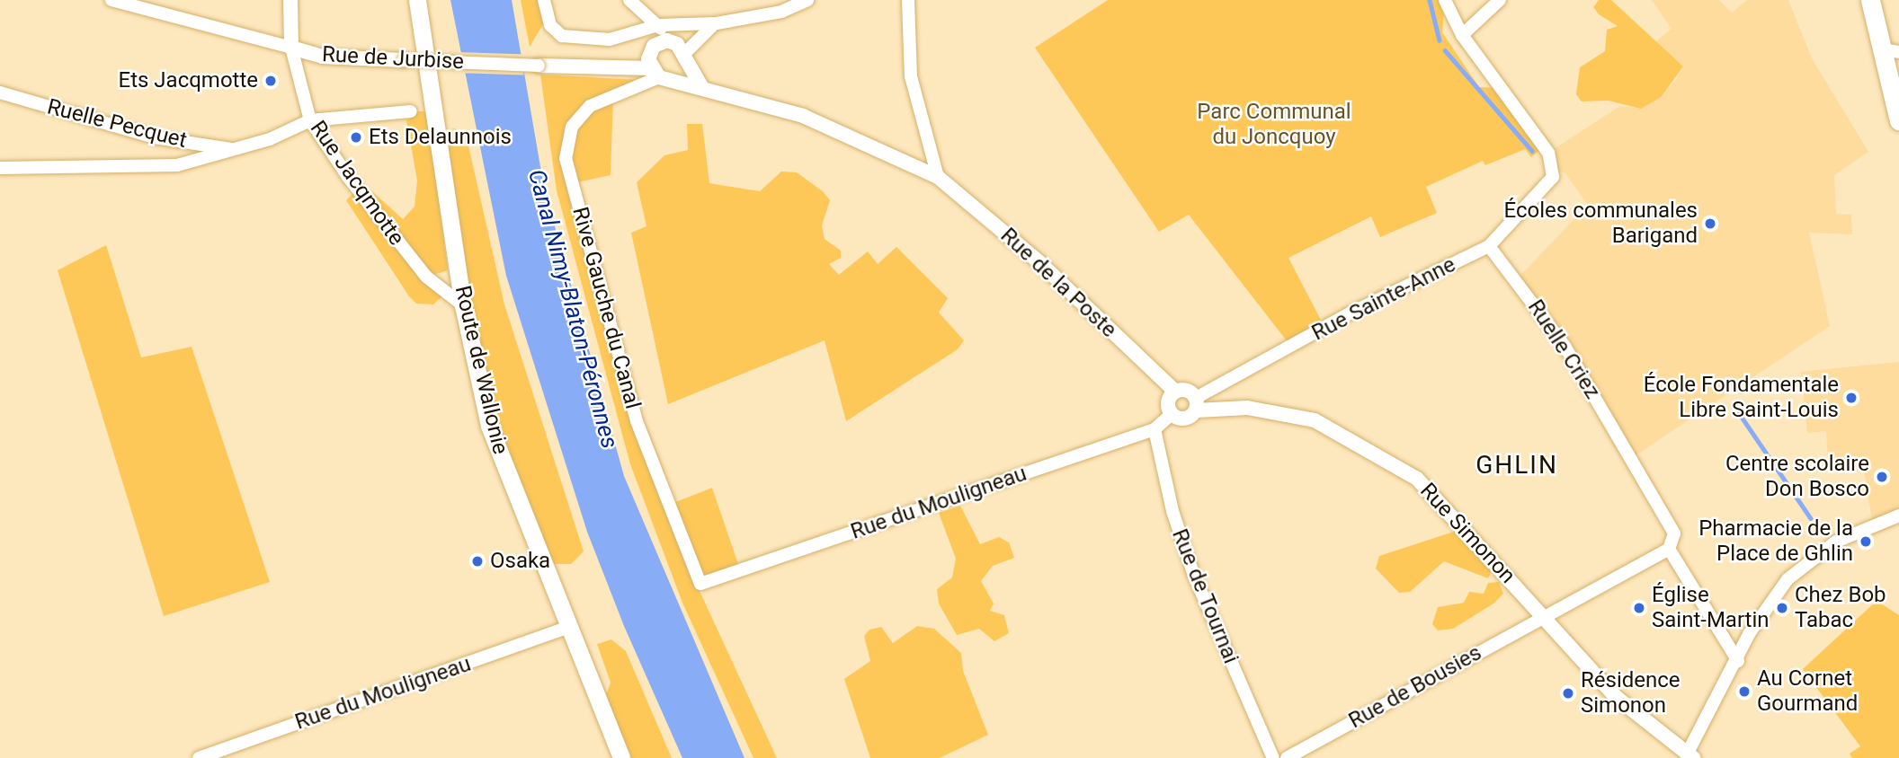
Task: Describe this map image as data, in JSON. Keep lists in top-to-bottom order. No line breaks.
{"streets":{"main road":["Route de Wallonie"],"street":["Rue de Jurbise","Ruelle Pecquet","Rue Jacqmotte","Rue de la Poste","Rue Sainte-Anne","Rive Gauche du Canal","Ruelle Criez","Rue du Mouligneau","Rue Simonon","Rue de Tournai","Rue de Bousies"]},"crossings":[["Rue de Jurbise","Rue Jacqmotte"],["Rue Jacqmotte","Route de Wallonie"],["Rue de la Poste","Rue Sainte-Anne"],["Rue de la Poste","Rue du Mouligneau"],["Rue de la Poste","Rue Simonon"],["Rue Sainte-Anne","Ruelle Criez"],["Rue Sainte-Anne","Rue du Mouligneau"],["Rue Sainte-Anne","Rue Simonon"],["Rive Gauche du Canal","Rue du Mouligneau"],["Ruelle Criez","Rue de Bousies"],["Route de Wallonie","Rue du Mouligneau"],["Rue du Mouligneau","Rue Simonon"],["Rue du Mouligneau","Rue de Tournai"],["Rue Simonon","Rue de Bousies"]],"districts":["GHLIN"],"water":["Canal Nimy-Blaton-Péronnes"],"parks":["Parc Communal du Joncquoy"],"places":["Ets Jacqmotte","Ets Delaunnois","Écoles communales Barigand","École Fondamentale Libre Saint-Louis","Centre scolaire Don Bosco","Pharmacie de la Place de Ghlin","Osaka","Église Saint-Martin","Chez Bob Tabac","Au Cornet Gourmand","Résidence Simonon"]}
